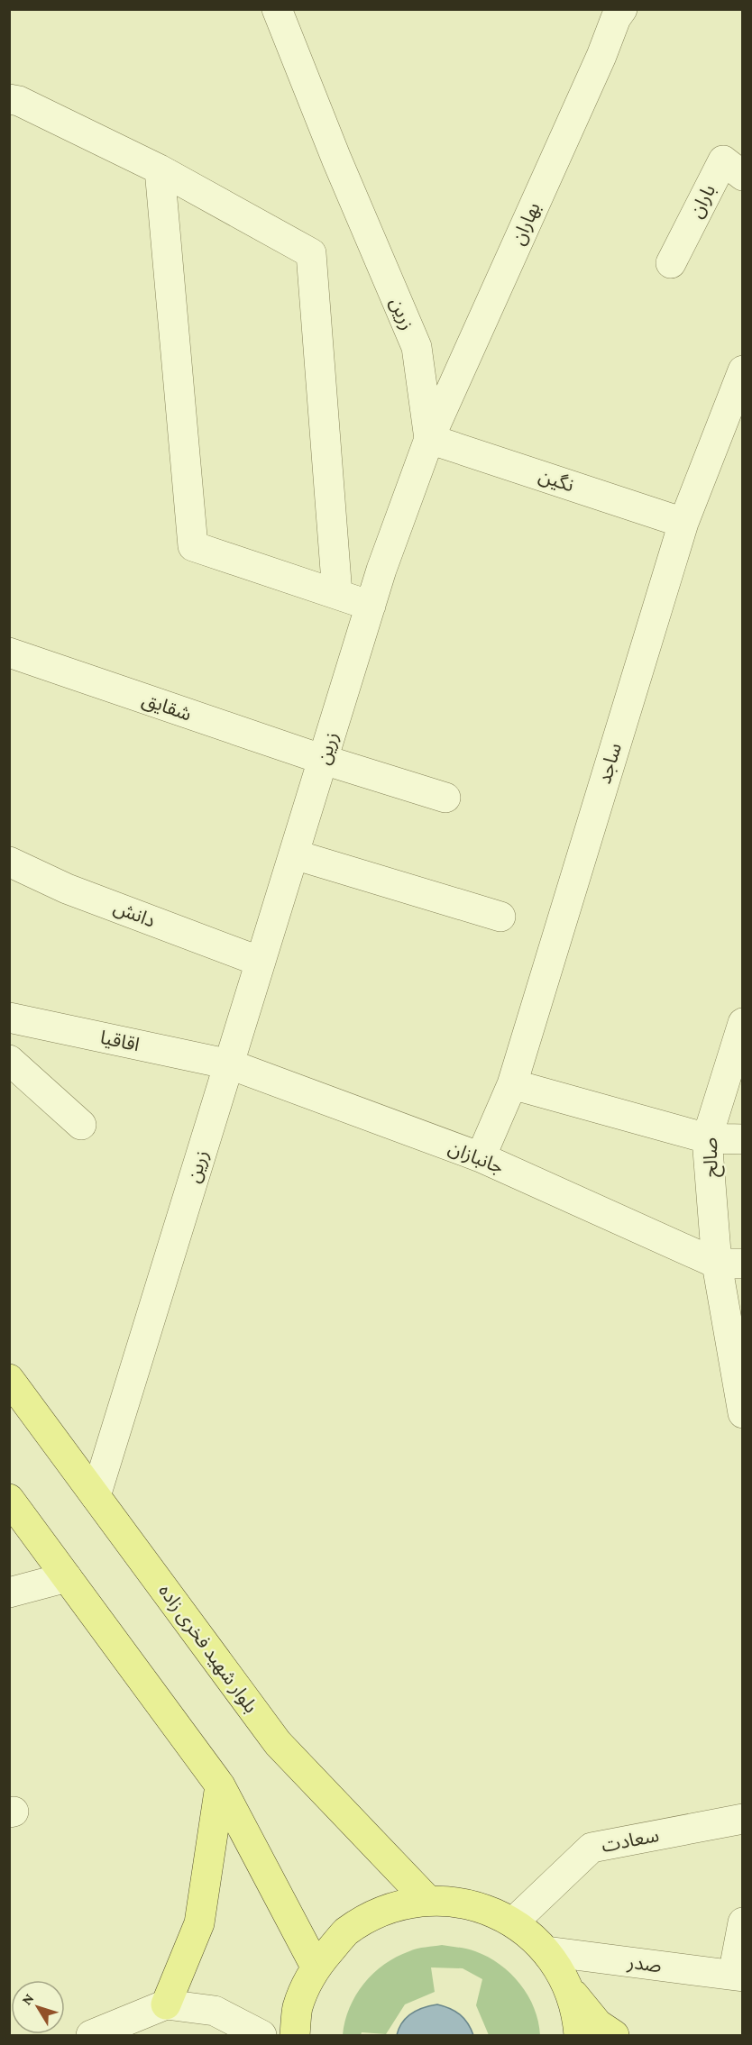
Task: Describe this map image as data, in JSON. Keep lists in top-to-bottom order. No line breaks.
{"streets":{"main road":["بلوار شهید فخری زاده"],"street":["باران","بهاران","زرین","نگین","شقایق","ساجد","دانش","اقاقیا","جانبازان","صالح","سعادت","صدر"]},"crossings":[["بهاران","زرین"],["بهاران","نگین"],["زرین","نگین"],["زرین","شقایق"],["زرین","دانش"],["زرین","اقاقیا"],["زرین","جانبازان"],["زرین","بلوار شهید فخری زاده"],["نگین","ساجد"],["ساجد","جانبازان"],["اقاقیا","جانبازان"],["جانبازان","صالح"]],"north":"top left"}
